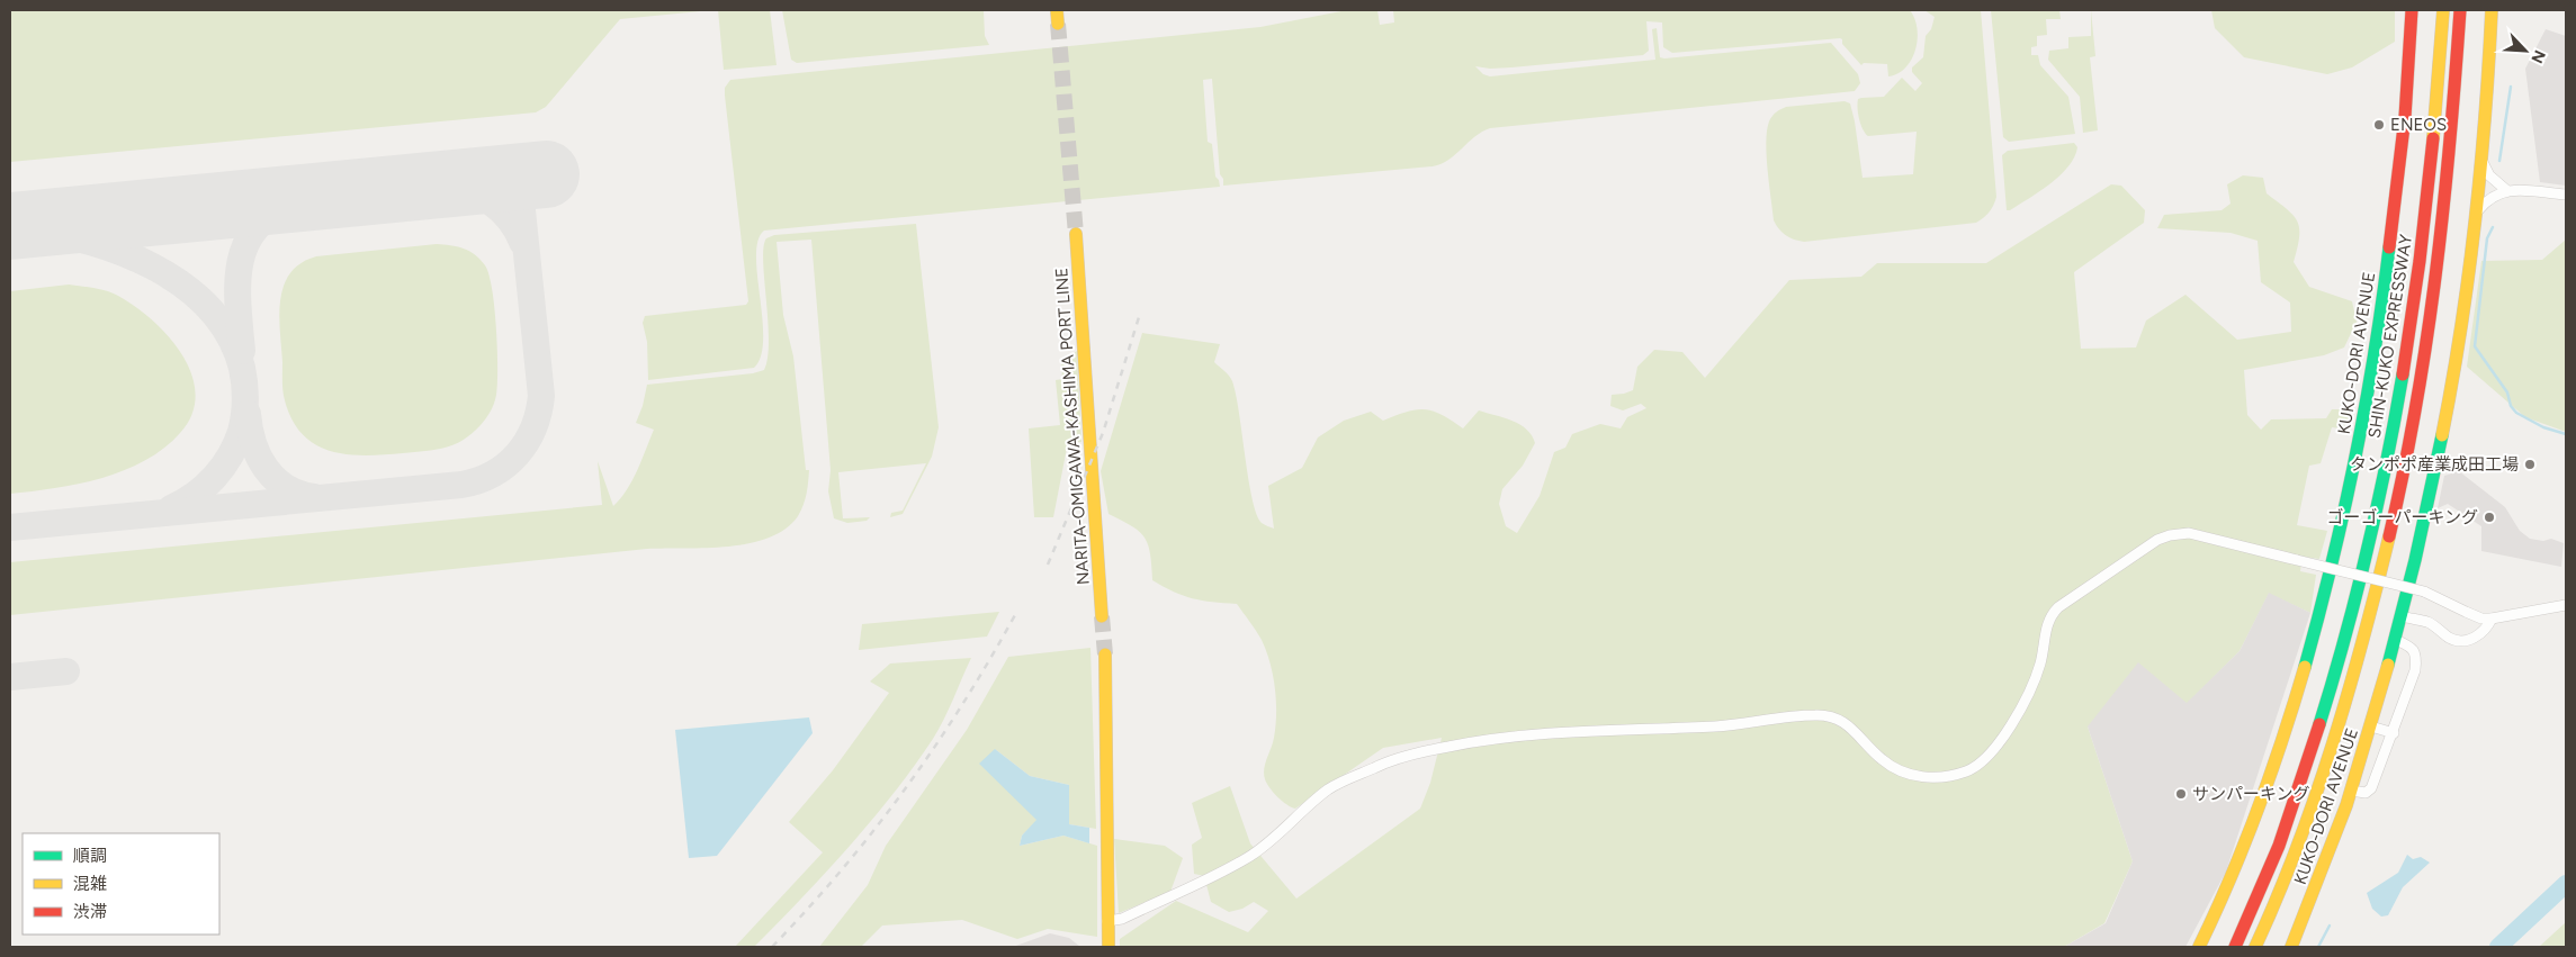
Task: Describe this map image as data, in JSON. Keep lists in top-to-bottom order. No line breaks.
{"streets":{"main road":["SHIN-KUKO EXPRESSWAY","KUKO-DORI AVENUE","NARITA-OMIGAWA-KASHIMA PORT LINE"]},"places":["ENEOS","タンポポ産業成田工場","ゴーゴーパーキング","サンパーキング"],"legend":["順調","混雑","渋滞"],"north":"bottom right"}
